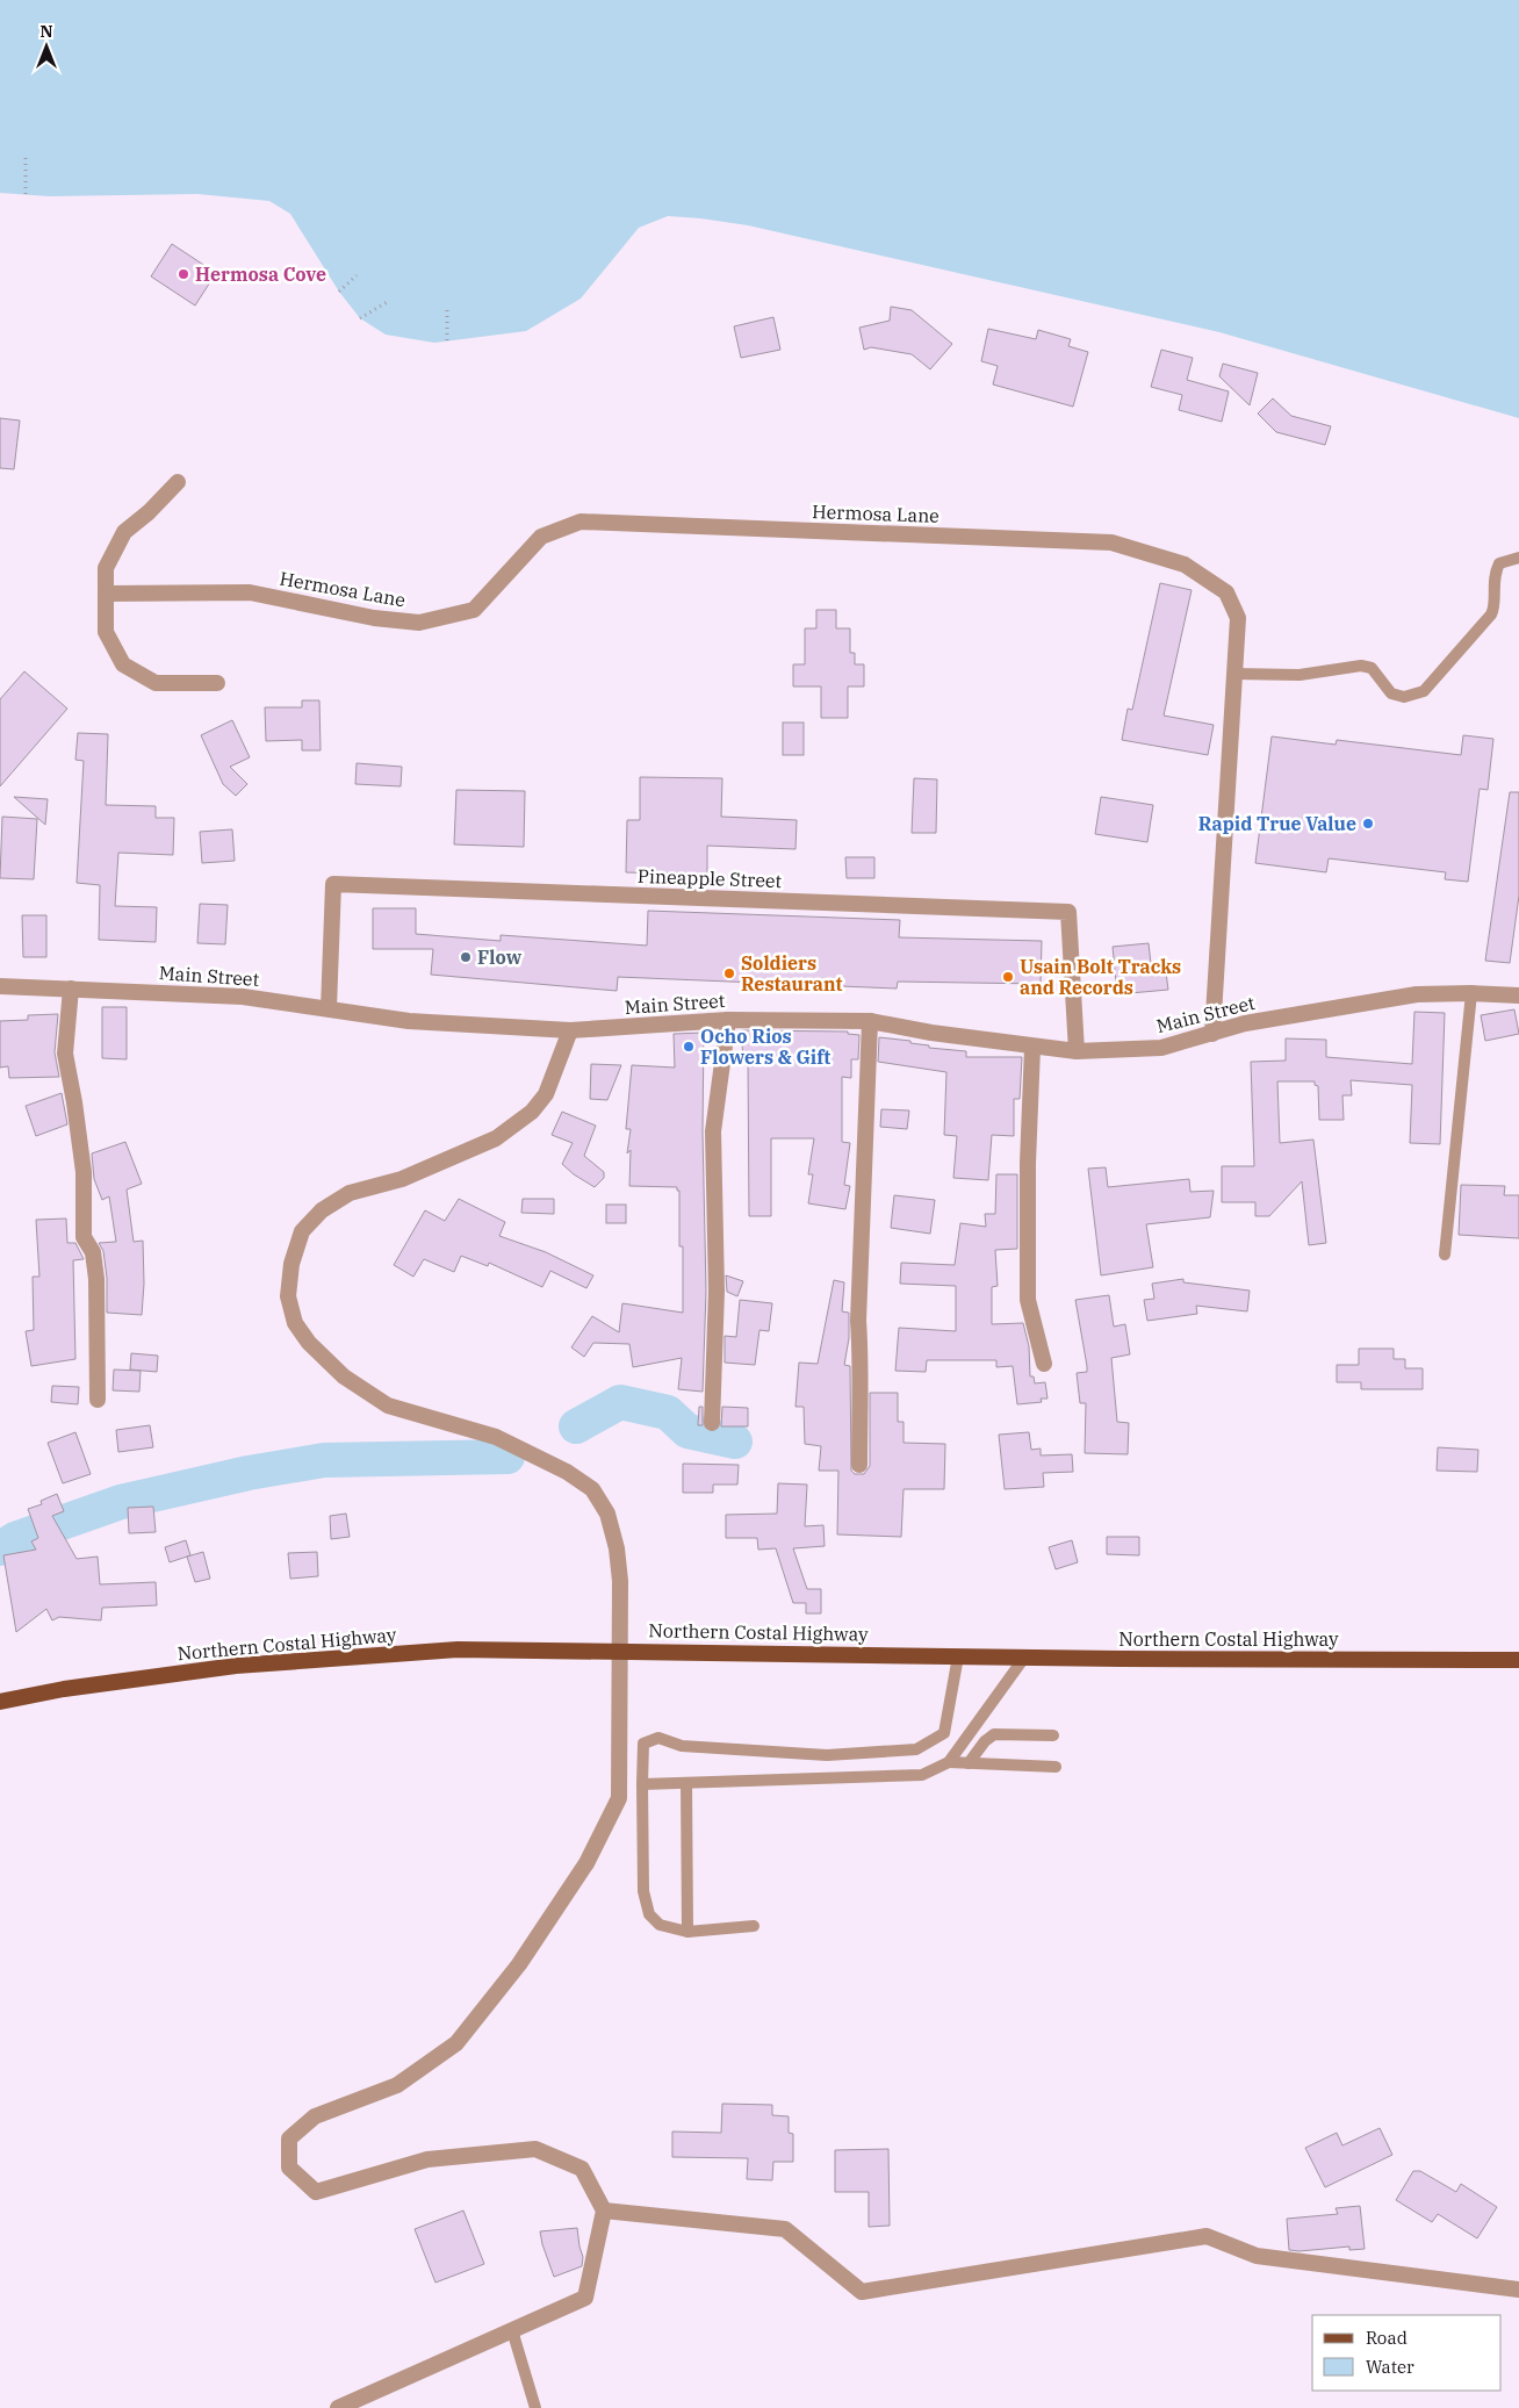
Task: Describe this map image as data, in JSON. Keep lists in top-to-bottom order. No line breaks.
{"streets":{"main road":["Northern Costal Highway"],"street":["Hermosa Lane","Pineapple Street","Main Street"]},"crossings":[["Hermosa Lane","Main Street"],["Pineapple Street","Main Street"]],"places":["Hermosa Cove","Rapid True Value","Flow","Soldiers Restaurant","Usain Bolt Tracks and Records","Ocho Rios Flowers & Gift"],"legend":["Road","Water"],"north":"top"}
